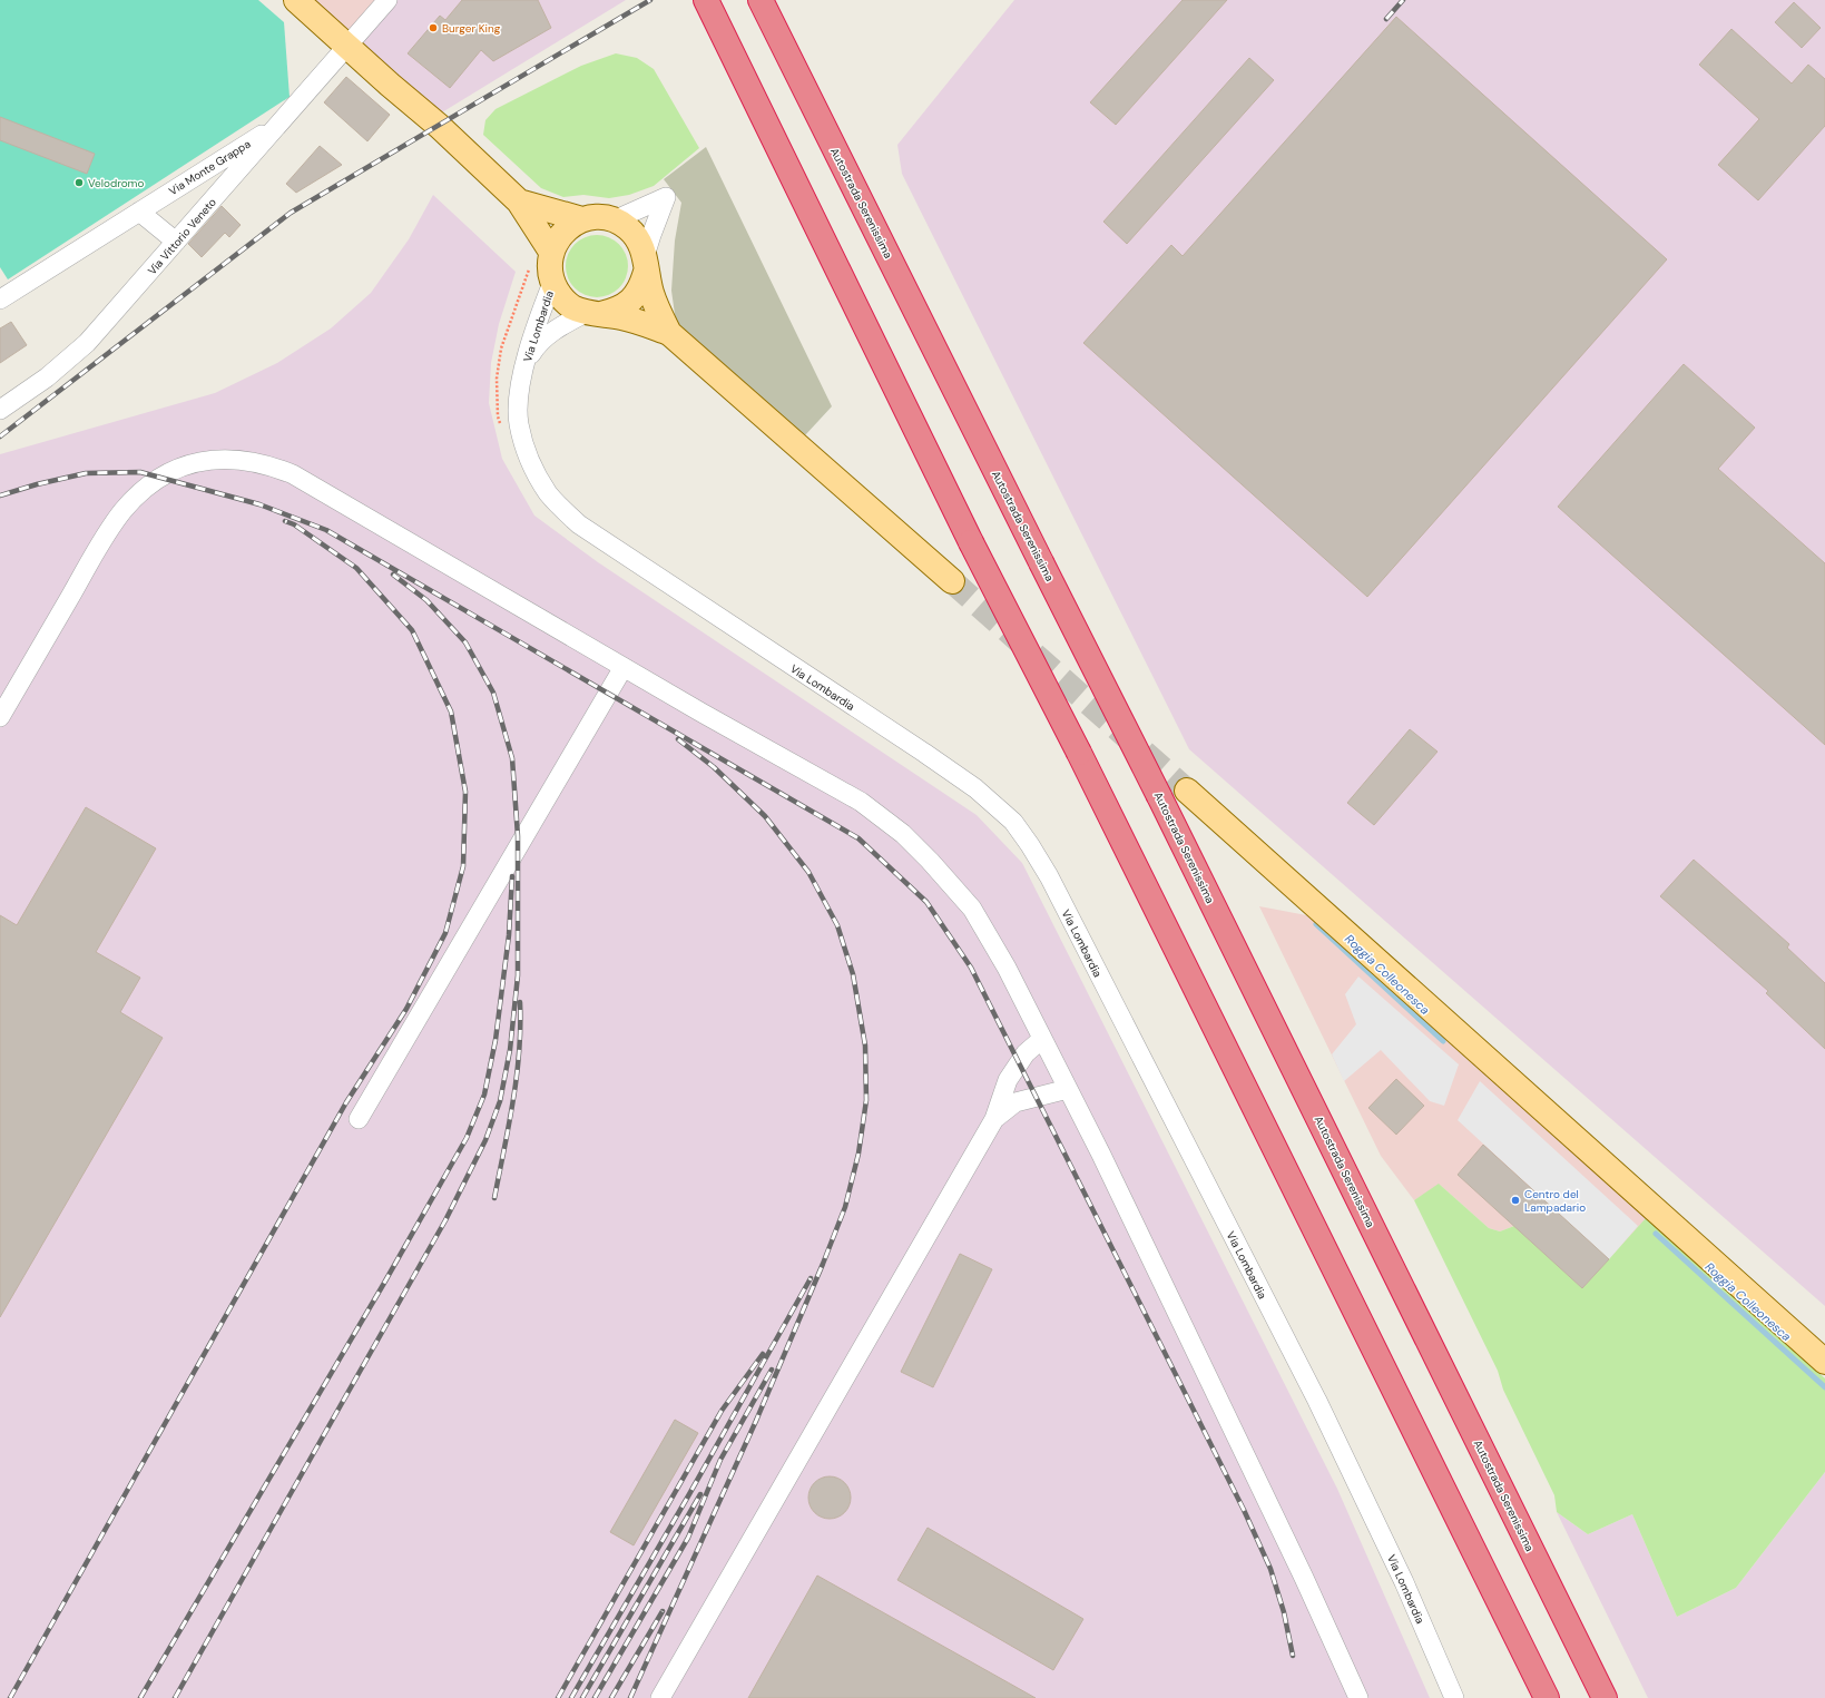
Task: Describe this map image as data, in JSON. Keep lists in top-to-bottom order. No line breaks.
{"streets":{"highway":["Autostrada Serenissima"],"street":["Via Monte Grappa","Via Vittorio Veneto","Via Lombardia"]},"crossings":[["Via Monte Grappa","Via Vittorio Veneto"]],"water":["Roggia Colleonesca"],"places":["Burger King","Velodromo","Centro del Lampadario"]}
